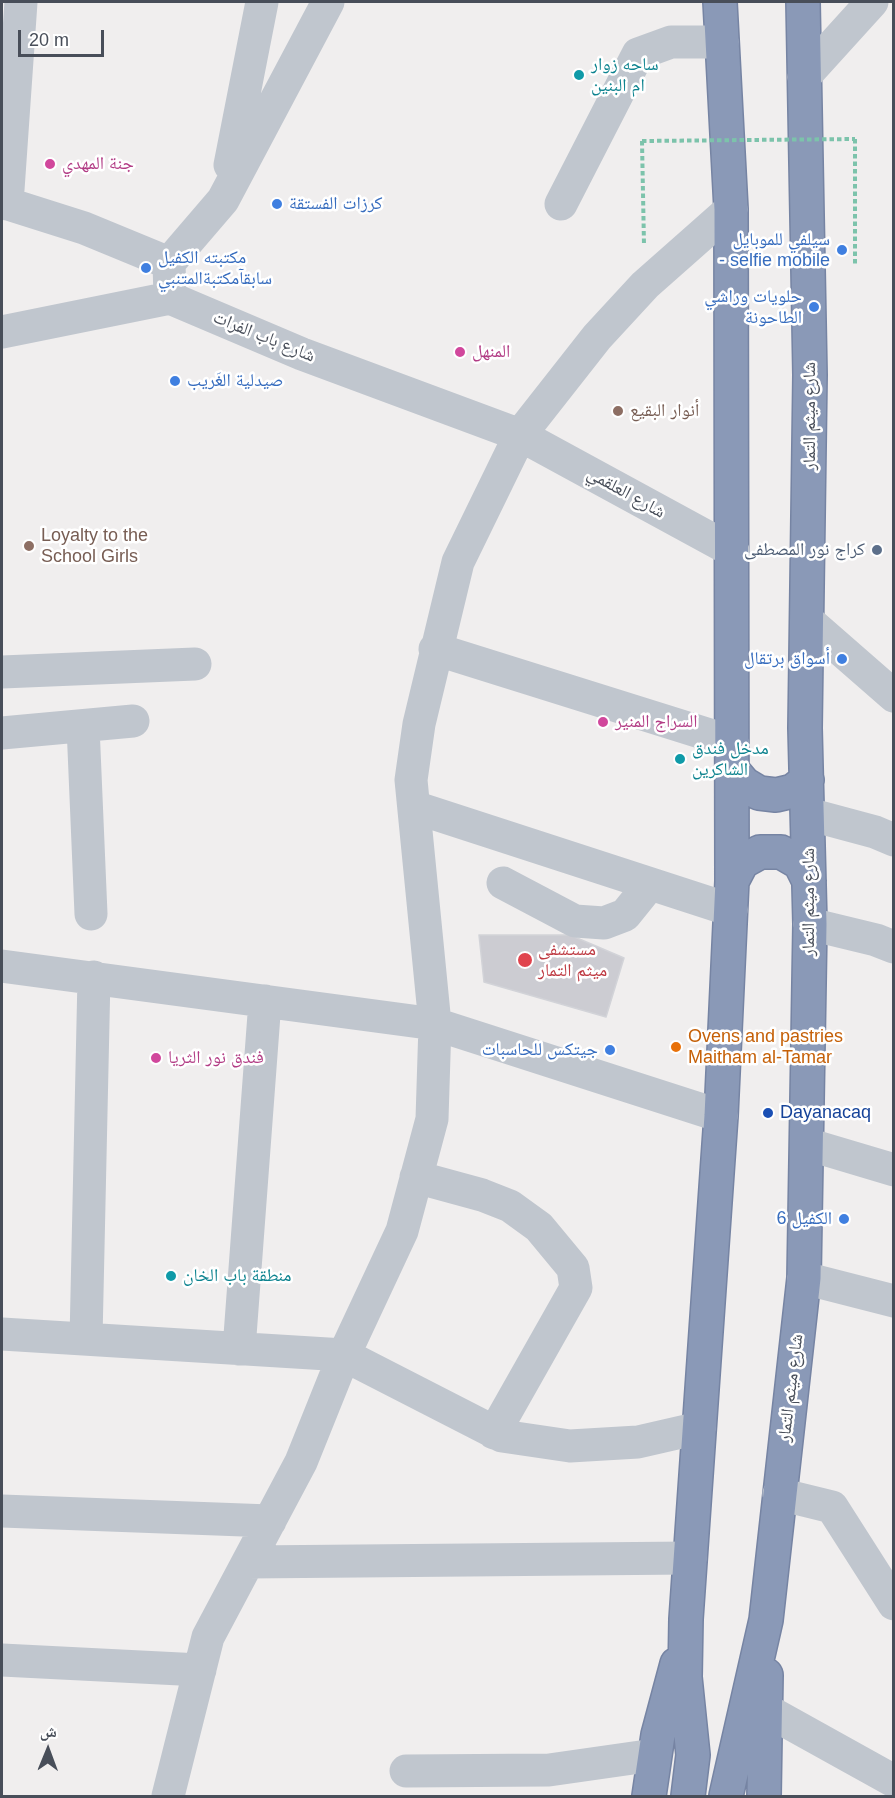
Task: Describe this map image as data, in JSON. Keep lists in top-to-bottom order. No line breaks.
{"streets":{"highway":["شارع ميثم التمار"],"street":["شارع باب الفرات","شارع العلقمي"]},"crossings":[["شارع باب الفرات","شارع العلقمي"]],"places":["ساحه زوار ام البنين","جنة المهدي","كرزات الفستقة","سيلفي للموبايل - selfie mobile","مكتبته الكفيل سابقآمكتبةالمتنبي","حلويات وراشي الطاحونة","المنهل","صيدلية الغَريب","أنوار البقيع","Loyalty to the School Girls","كراج نور المصطفى","أسواق برتقال","السراج المنير","مدخل فندق الشاكرين","مستشفى ميثم التمار","Ovens and pastries Maitham al-Tamar","جيتكس للحاسبات","فندق نور الثريا","Dayanacaq","الكفيل 6","منطقة باب الخان"],"scale_bar":"20 m","north":"top"}
